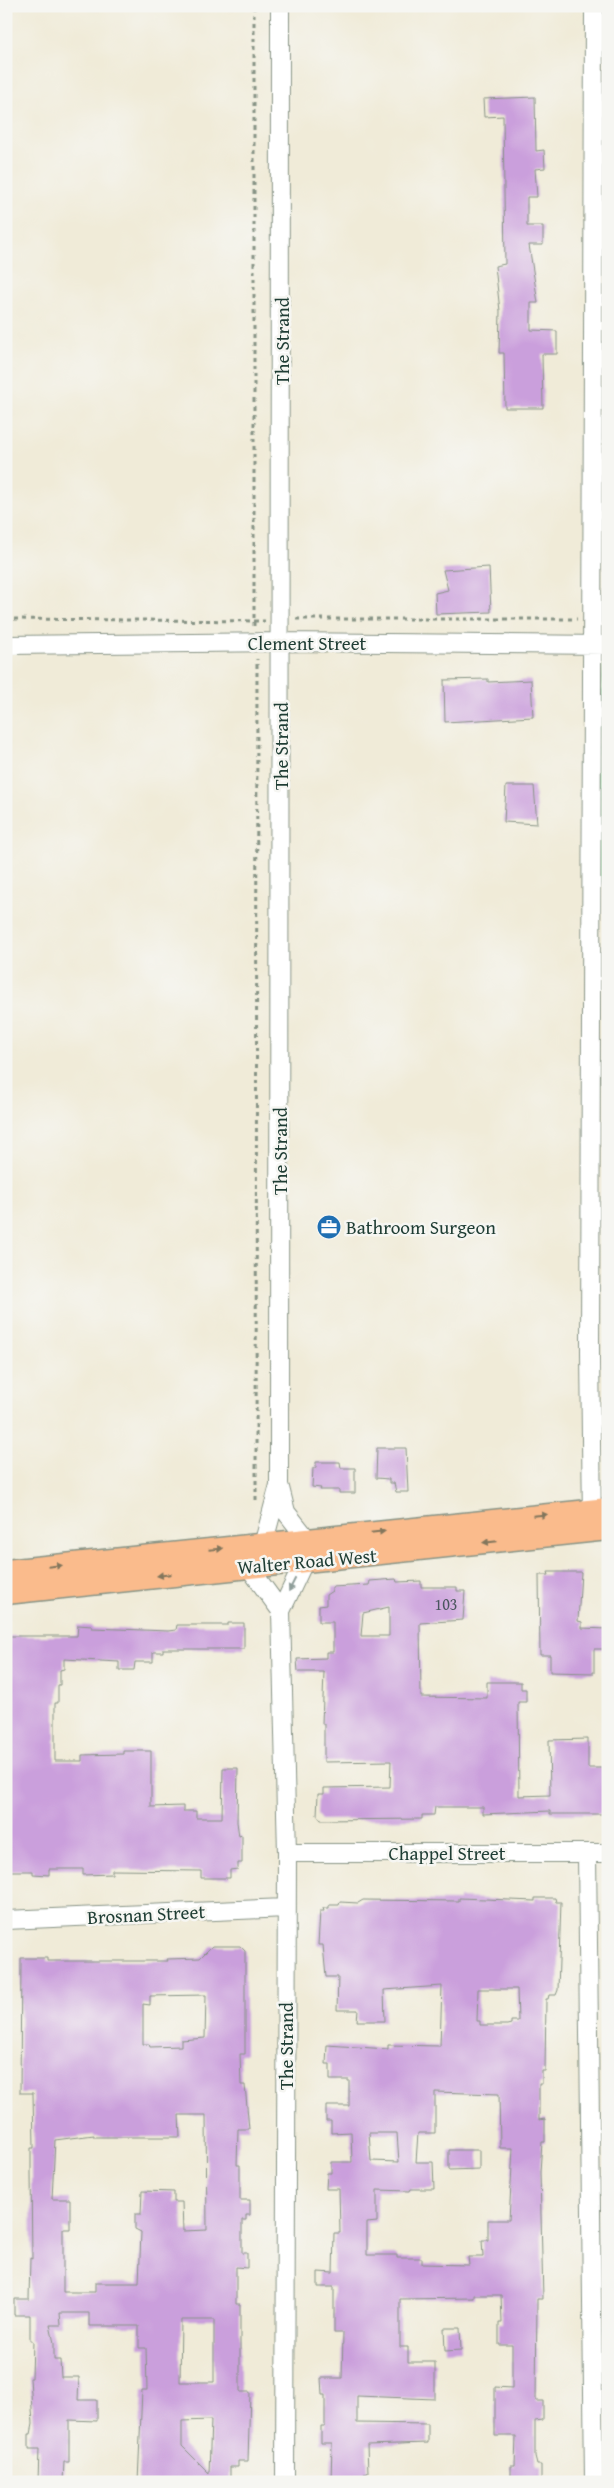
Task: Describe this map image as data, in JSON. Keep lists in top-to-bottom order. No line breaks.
{"streets":{"main road":["Walter Road West"],"street":["The Strand","Clement Street","Chappel Street","Brosnan Street"]},"crossings":[["The Strand","Clement Street"],["The Strand","Walter Road West"],["The Strand","Chappel Street"],["The Strand","Brosnan Street"]],"places":{"office":["Bathroom Surgeon"]},"house_numbers":["103"]}
